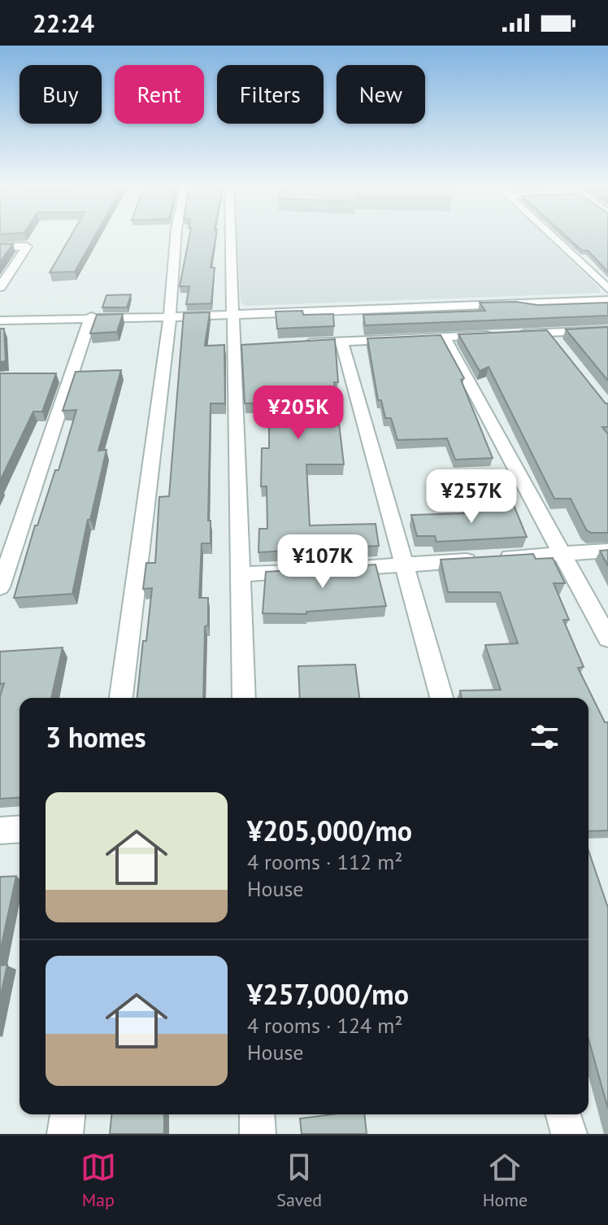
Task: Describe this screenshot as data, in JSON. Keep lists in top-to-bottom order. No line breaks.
{"page":{"status":"22:24","chip":["Buy","Rent","Filters","New"],"price":["¥205K","¥257K","¥107K"],"heading":"3 homes","list":[{"name":"¥205,000/mo","note":"4 rooms · 112 m² · House"},{"name":"¥257,000/mo","note":"4 rooms · 124 m² · House"}],"tabs":["Map","Saved","Home"]}}
